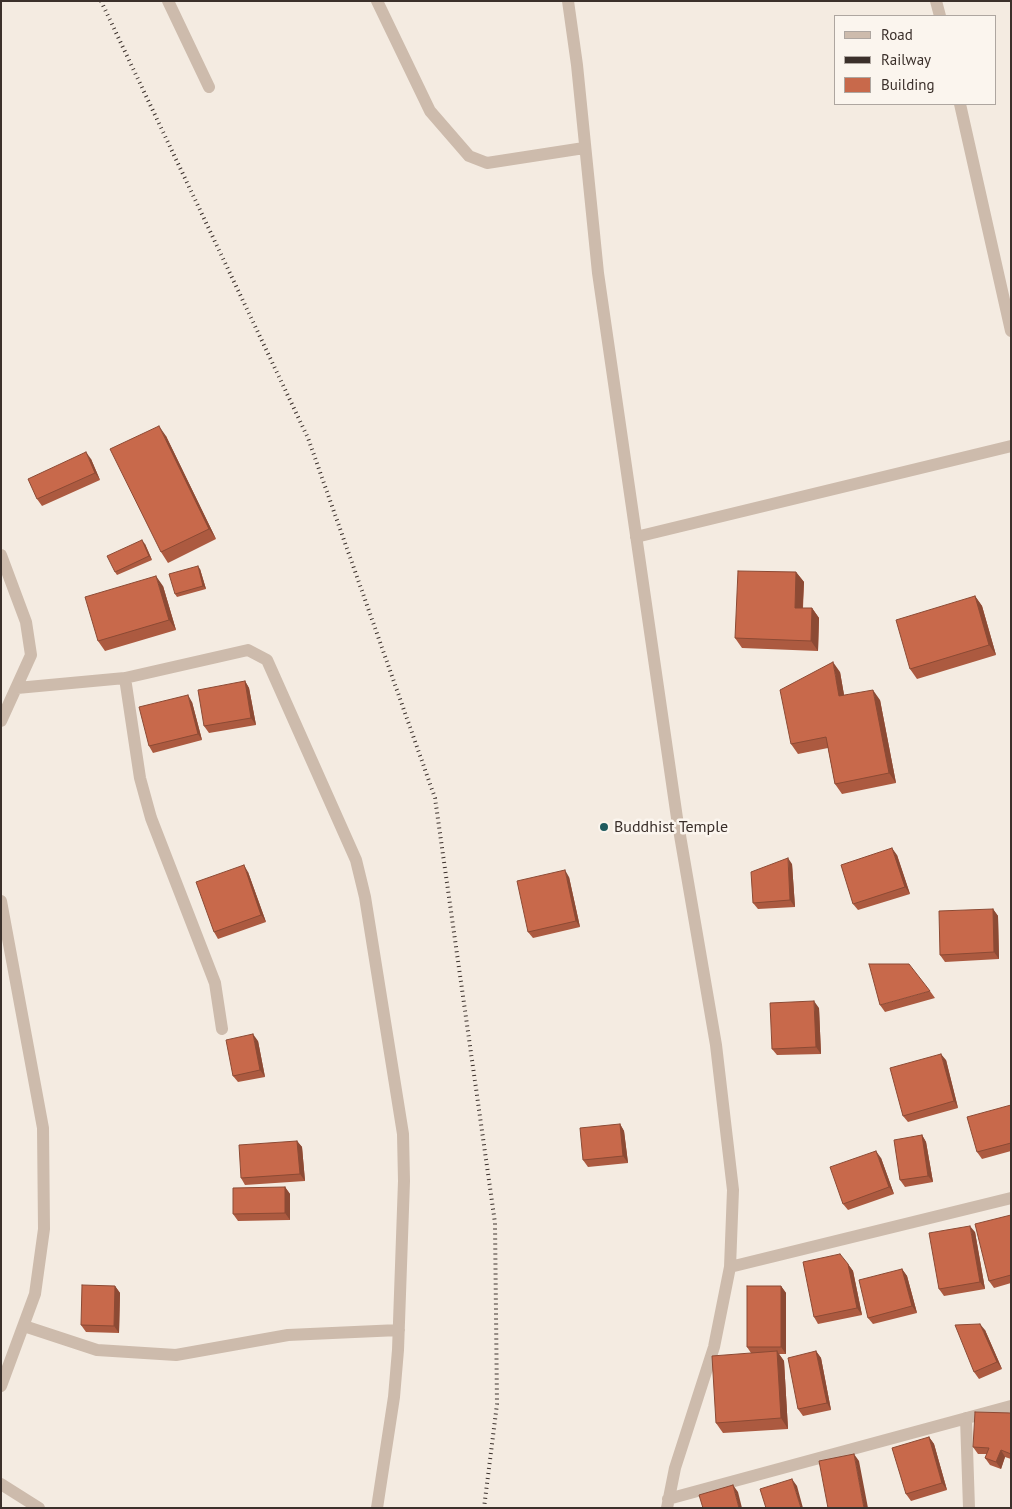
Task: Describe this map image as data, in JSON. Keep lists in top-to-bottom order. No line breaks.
{"places":["Buddhist Temple"],"legend":["Road","Railway","Building"]}
